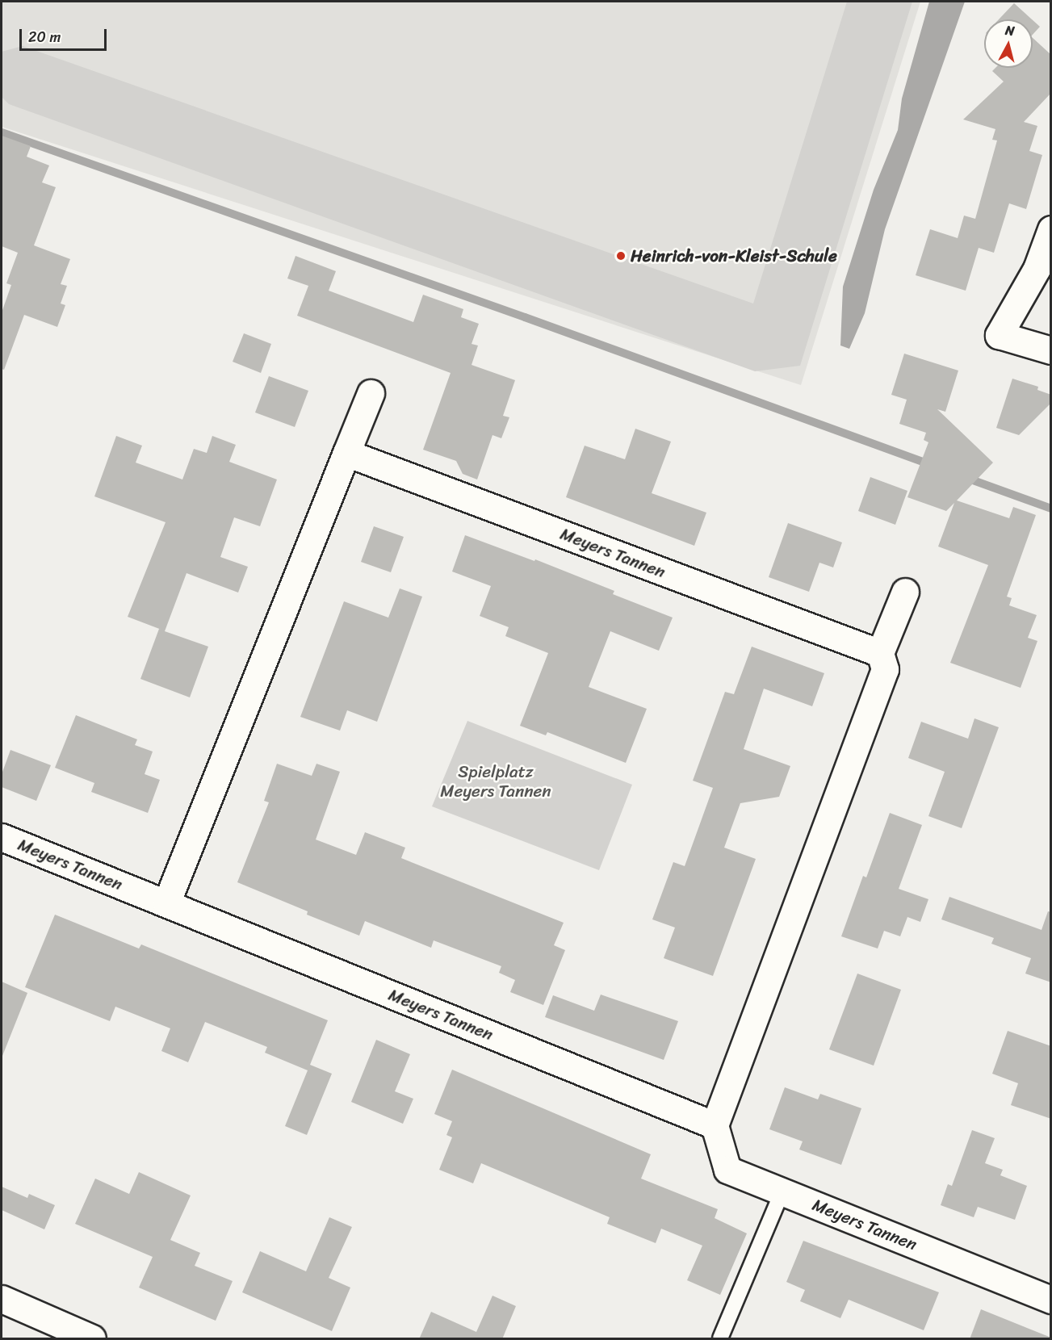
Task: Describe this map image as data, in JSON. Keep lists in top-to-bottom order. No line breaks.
{"streets":{"street":["Meyers Tannen"]},"parks":["Spielplatz Meyers Tannen"],"places":["Heinrich-von-Kleist-Schule"],"scale_bar":"20 m","north":"top"}
